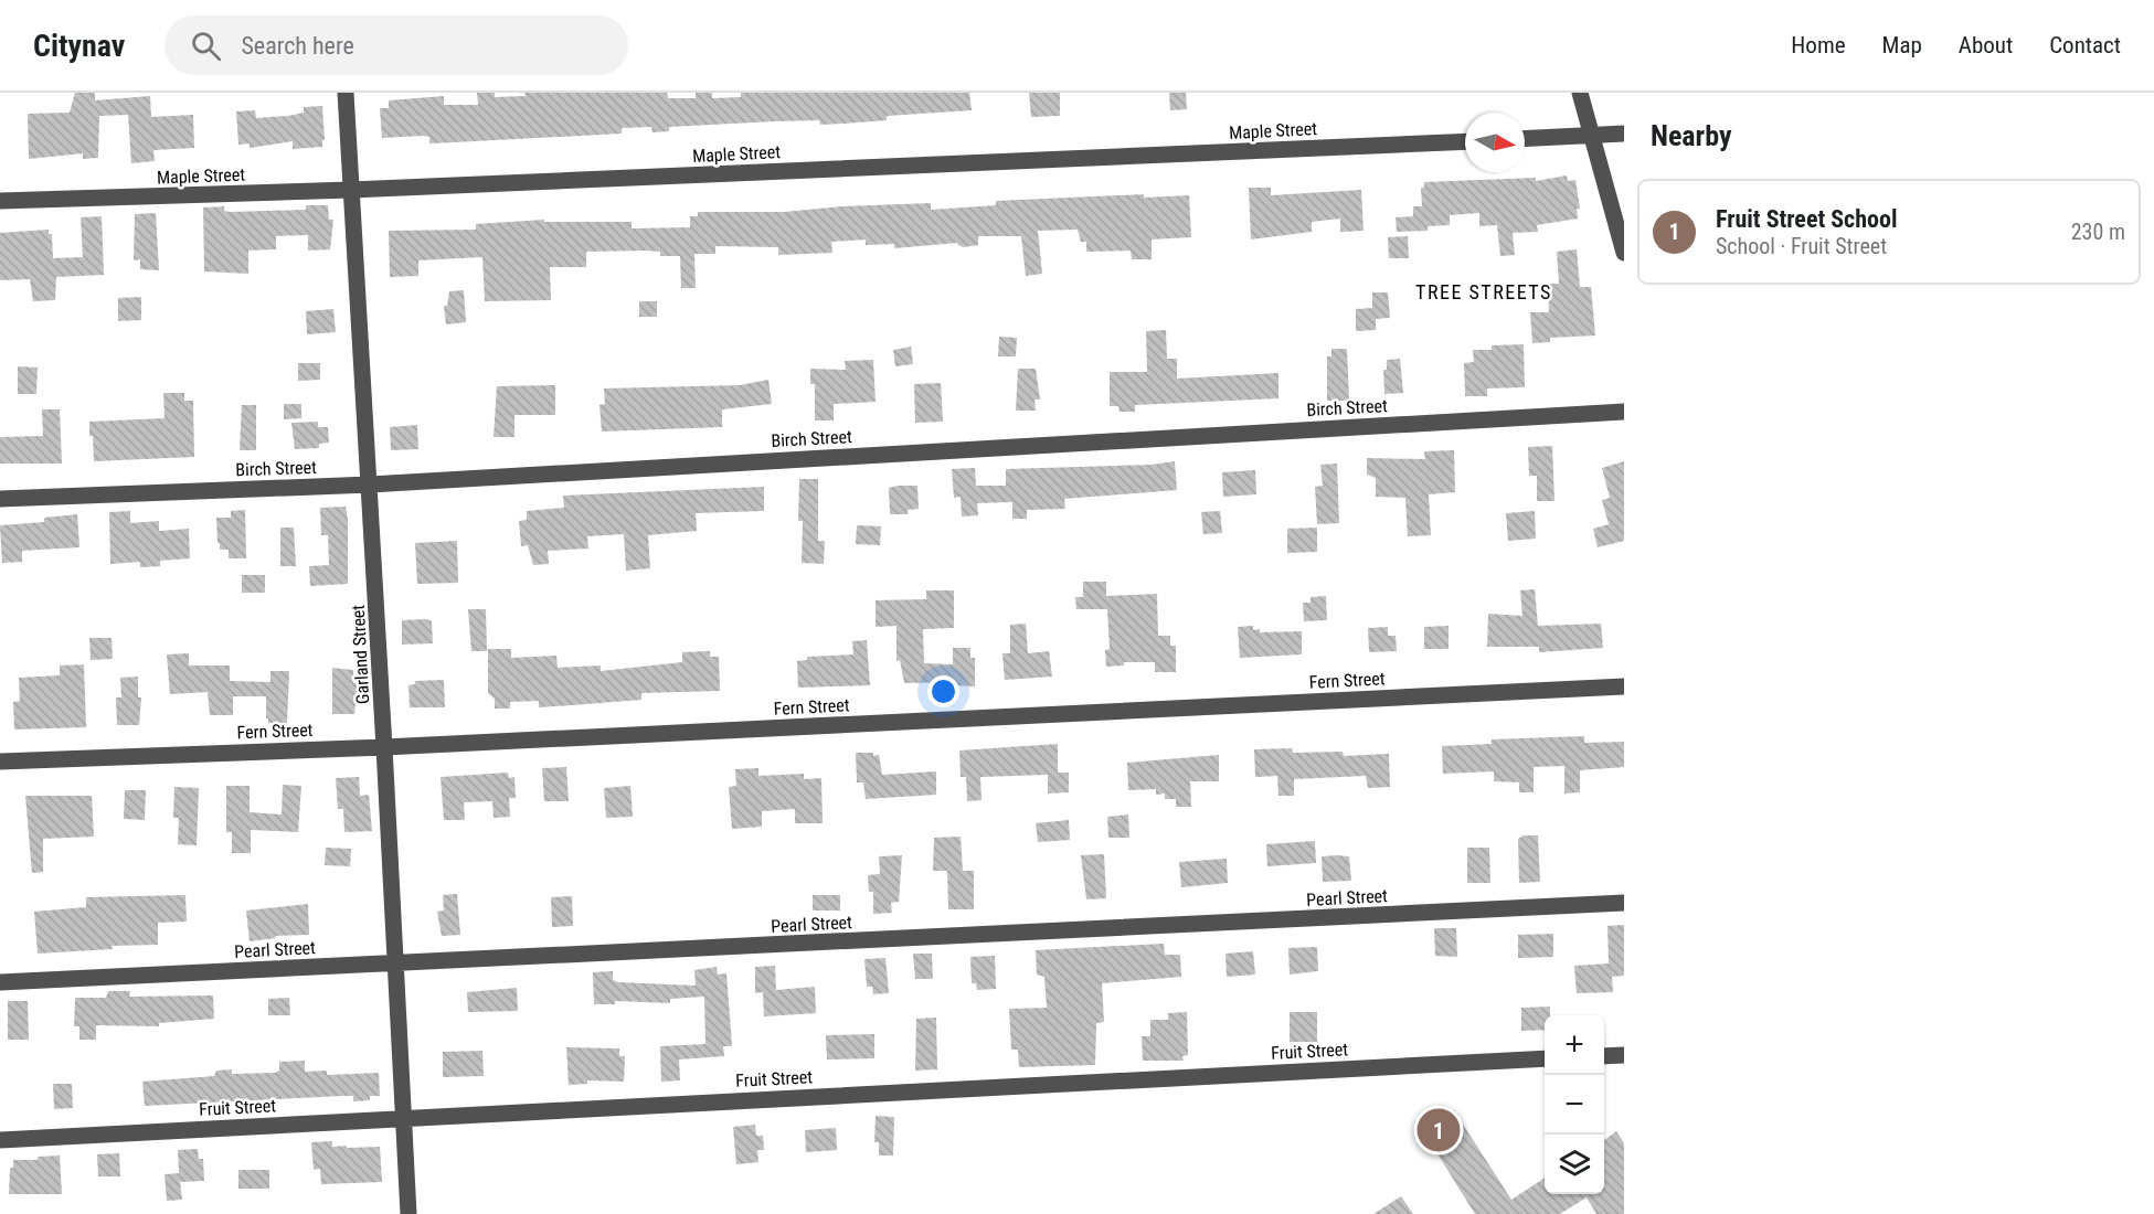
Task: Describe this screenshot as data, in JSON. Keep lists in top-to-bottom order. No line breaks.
{"streets":{"street":["Maple Street","Birch Street","Garland Street","Fern Street","Pearl Street","Fruit Street"]},"crossings":[["Maple Street","Garland Street"],["Birch Street","Garland Street"],["Garland Street","Fern Street"],["Garland Street","Pearl Street"],["Garland Street","Fruit Street"]],"districts":["TREE STREETS"],"north":"right","page":{"header":"Citynav","search":"Search here","nav":["Home","Map","About","Contact"],"heading":"Nearby","list":[{"mark":"1","name":"Fruit Street School","note":"School · Fruit Street","value":"230 m"}],"map_buttons":["+","−"],"pins":"1"}}
